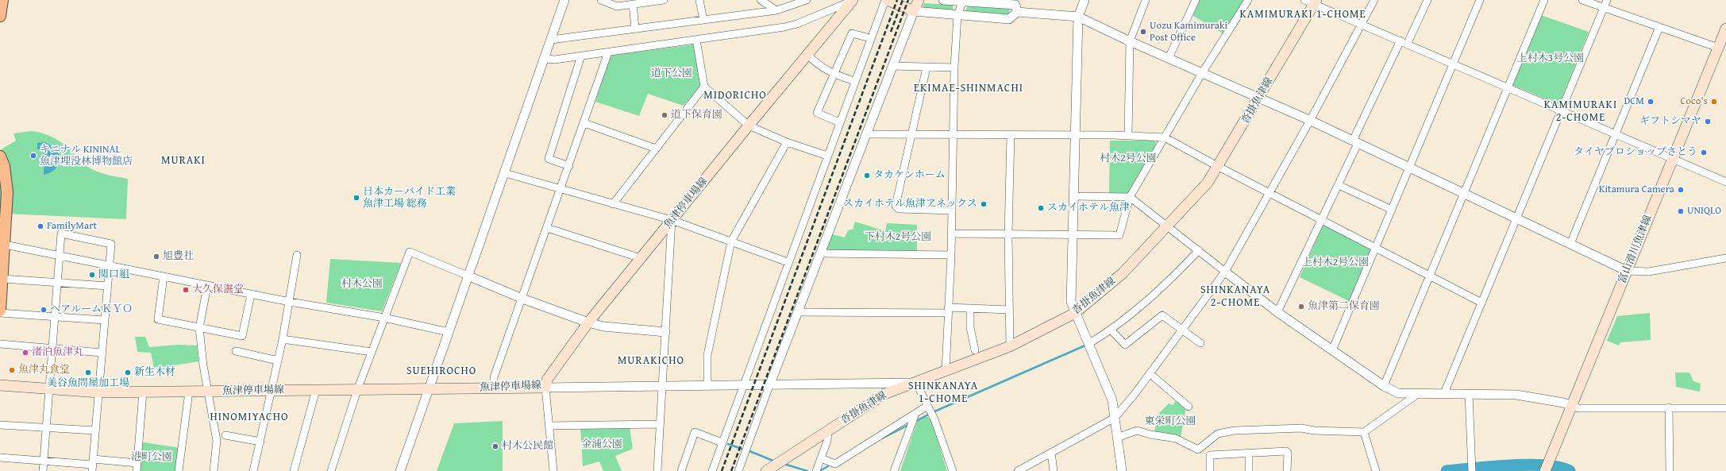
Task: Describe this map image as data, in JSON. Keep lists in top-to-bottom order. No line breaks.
{"streets":{"main road":["沓掛魚津線","魚津停車場線","富山滑川魚津線"]},"districts":["KAMIMURAKI 1-CHOME","EKIMAE-SHINMACHI","MIDORICHO","KAMIMURAKI 2-CHOME","MURAKI","SHINKANAYA 2-CHOME","MURAKICHO","SUEHIROCHO","SHINKANAYA 1-CHOME","HINOMIYACHO"],"parks":["上村木3号公園","道下公園","村木2号公園","下村木2号公園","上村木2号公園","村木公園","東栄町公園","金浦公園","港町公園"],"places":["Uozu Kamimuraki Post Office","DCM","Coco's","道下保育園","ギフトシマヤ","タイヤプロショップさとう","キニナル KININAL 魚津埋没林博物館店","タカケンホーム","Kitamura Camera","日本カーバイド工業 魚津工場 総務","スカイホテル魚津アネックス","スカイホテル魚津","UNIQLO","FamilyMart","旭豊社","関口組","大久保湛堂","魚津第二保育園","ヘアルームＫＹＯ","渚泊魚津丸","魚津丸食堂","美谷魚問屋加工場","新生木材","村木公民館"]}
